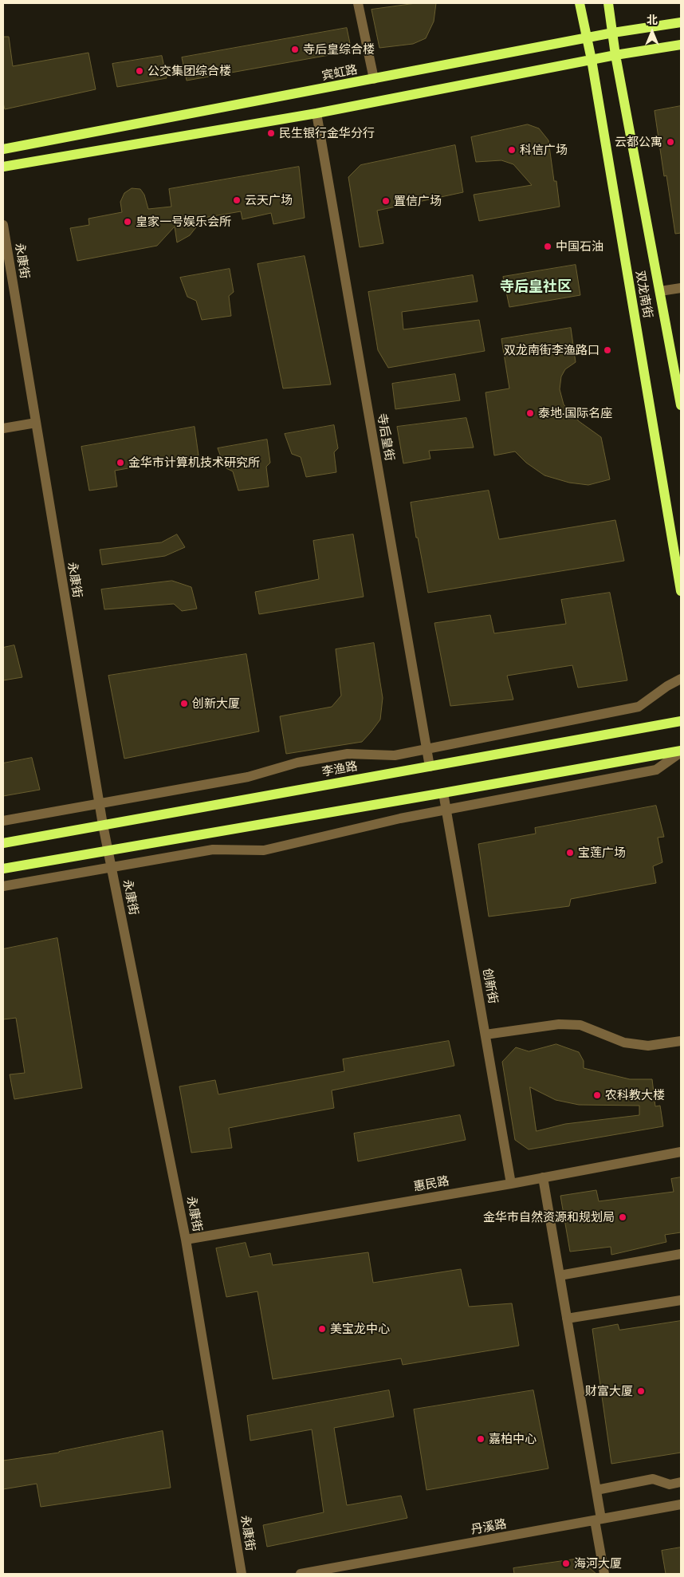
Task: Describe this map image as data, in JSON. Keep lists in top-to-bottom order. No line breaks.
{"streets":{"main road":["宾虹路","双龙南街","李渔路"],"street":["永康街","寺后皇街","创新街","惠民路","丹溪路"]},"crossings":[["宾虹路","双龙南街"],["永康街","李渔路"],["永康街","惠民路"],["寺后皇街","李渔路"],["创新街","惠民路"]],"districts":["寺后皇社区"],"places":["寺后皇综合楼","公交集团综合楼","民生银行金华分行","云都公寓","科信广场","云天广场","置信广场","皇家一号娱乐会所","中国石油","双龙南街李渔路口","泰地·国际名座","金华市计算机技术研究所","创新大厦","宝莲广场","农科教大楼","金华市自然资源和规划局","美宝龙中心","财富大厦","嘉柏中心","海河大厦"],"north":"top"}
